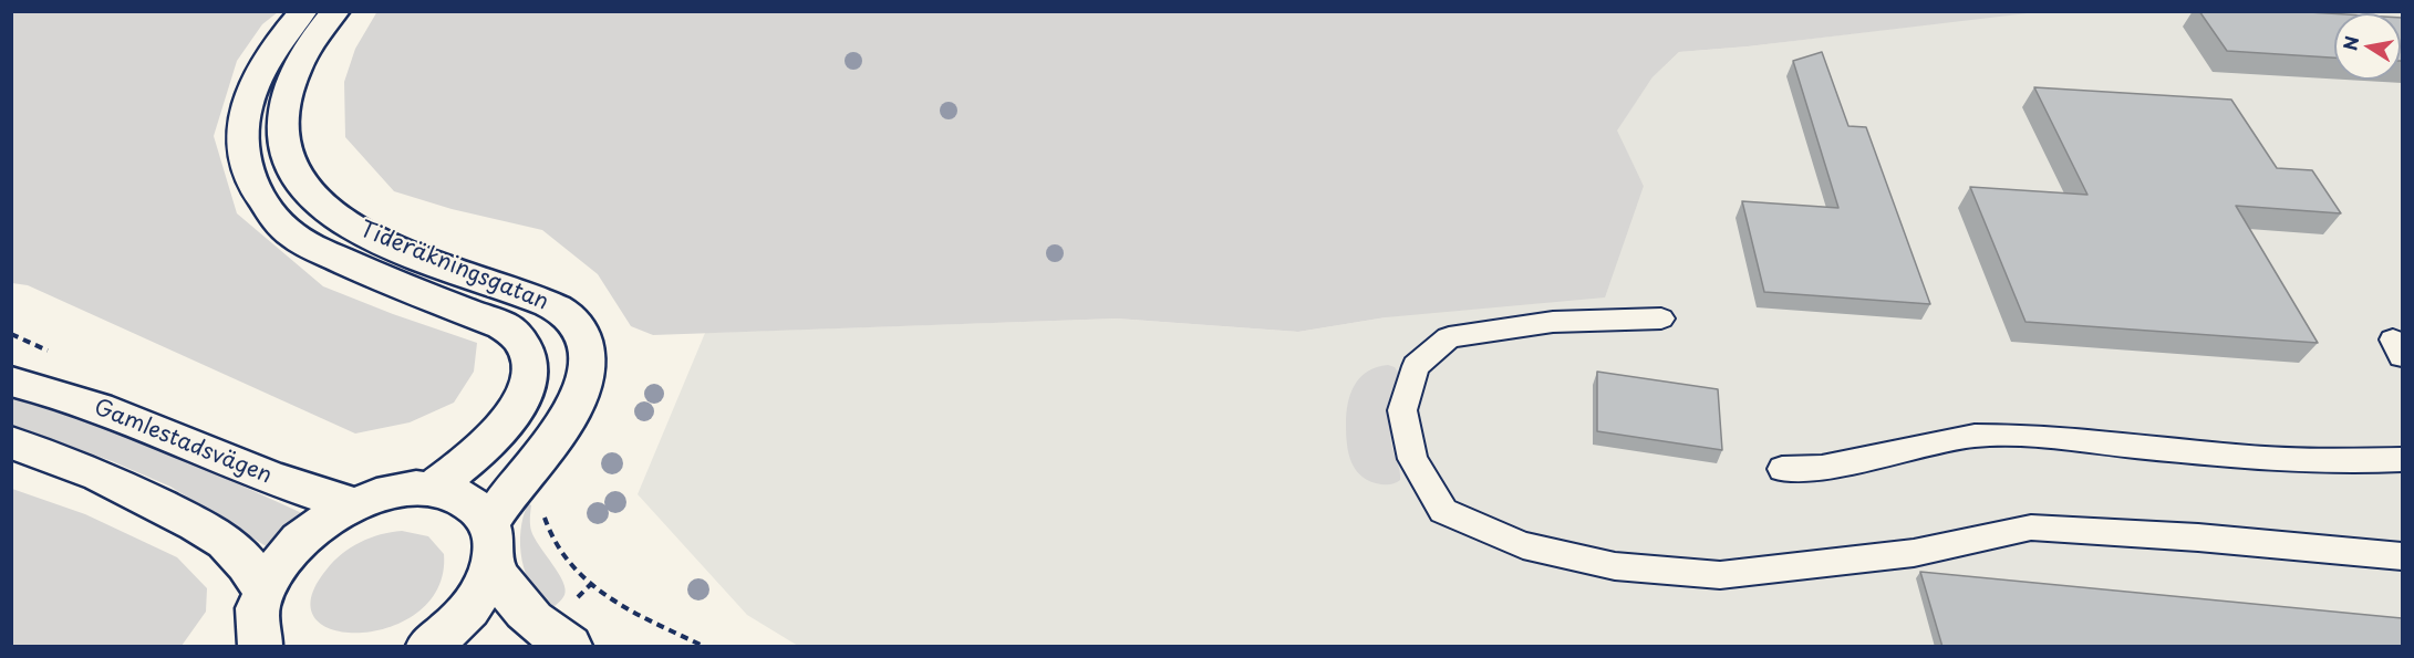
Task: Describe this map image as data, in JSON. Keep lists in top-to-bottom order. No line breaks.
{"streets":{"street":["Tideräkningsgatan","Gamlestadsvägen"]},"north":"left"}
